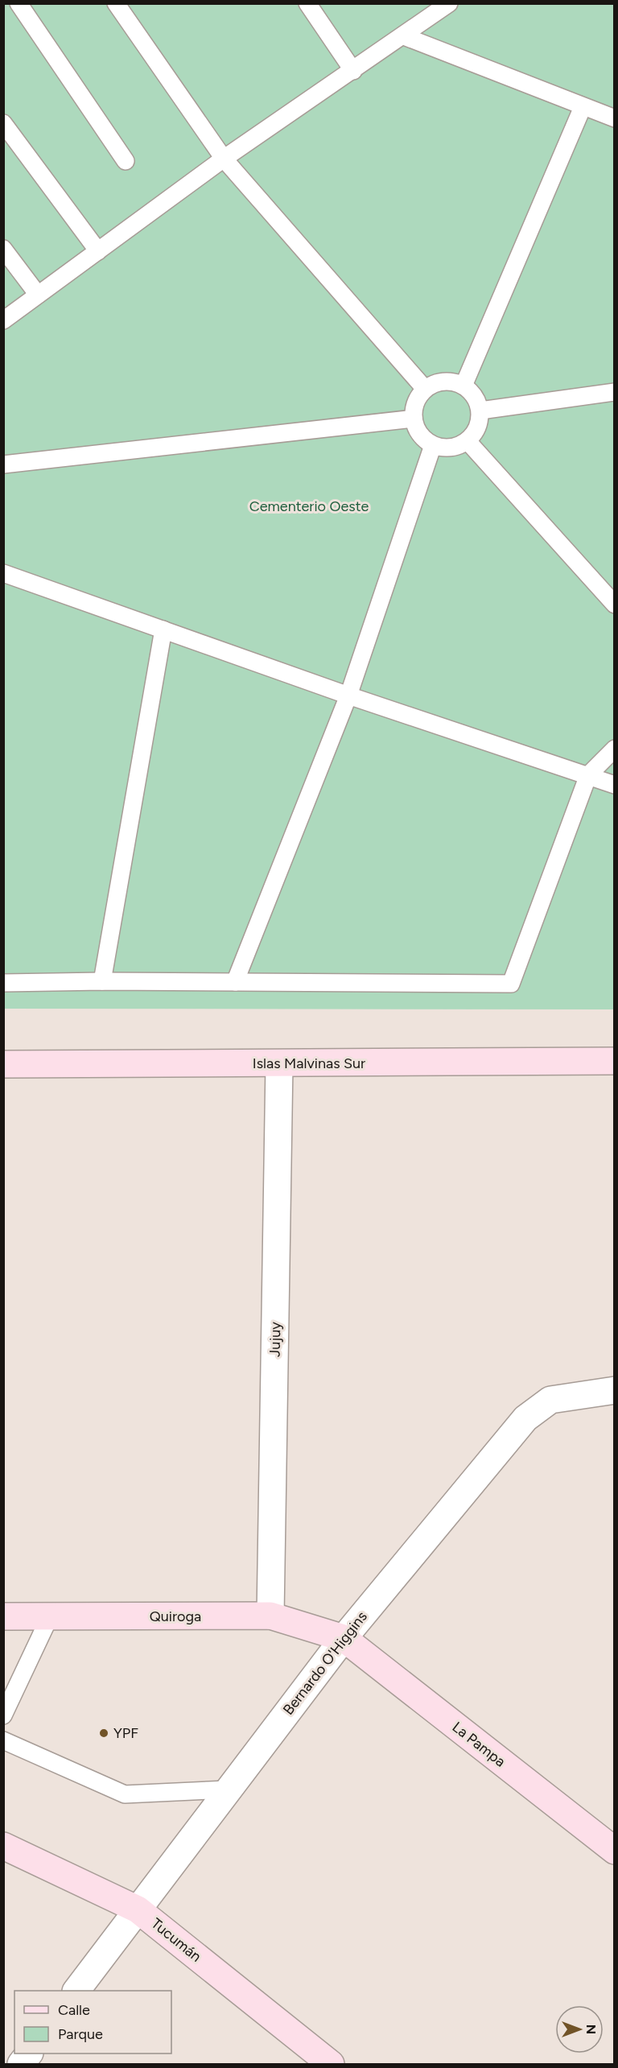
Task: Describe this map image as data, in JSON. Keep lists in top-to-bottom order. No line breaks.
{"streets":{"street":["Islas Malvinas Sur","Jujuy","Quiroga","Bernardo O'Higgins","La Pampa","Tucumán"]},"crossings":[["Islas Malvinas Sur","Jujuy"],["Jujuy","Quiroga"],["Quiroga","Bernardo O'Higgins"],["Quiroga","La Pampa"],["Bernardo O'Higgins","La Pampa"],["Bernardo O'Higgins","Tucumán"]],"parks":["Cementerio Oeste"],"places":["YPF"],"legend":["Calle","Parque"],"north":"right"}
